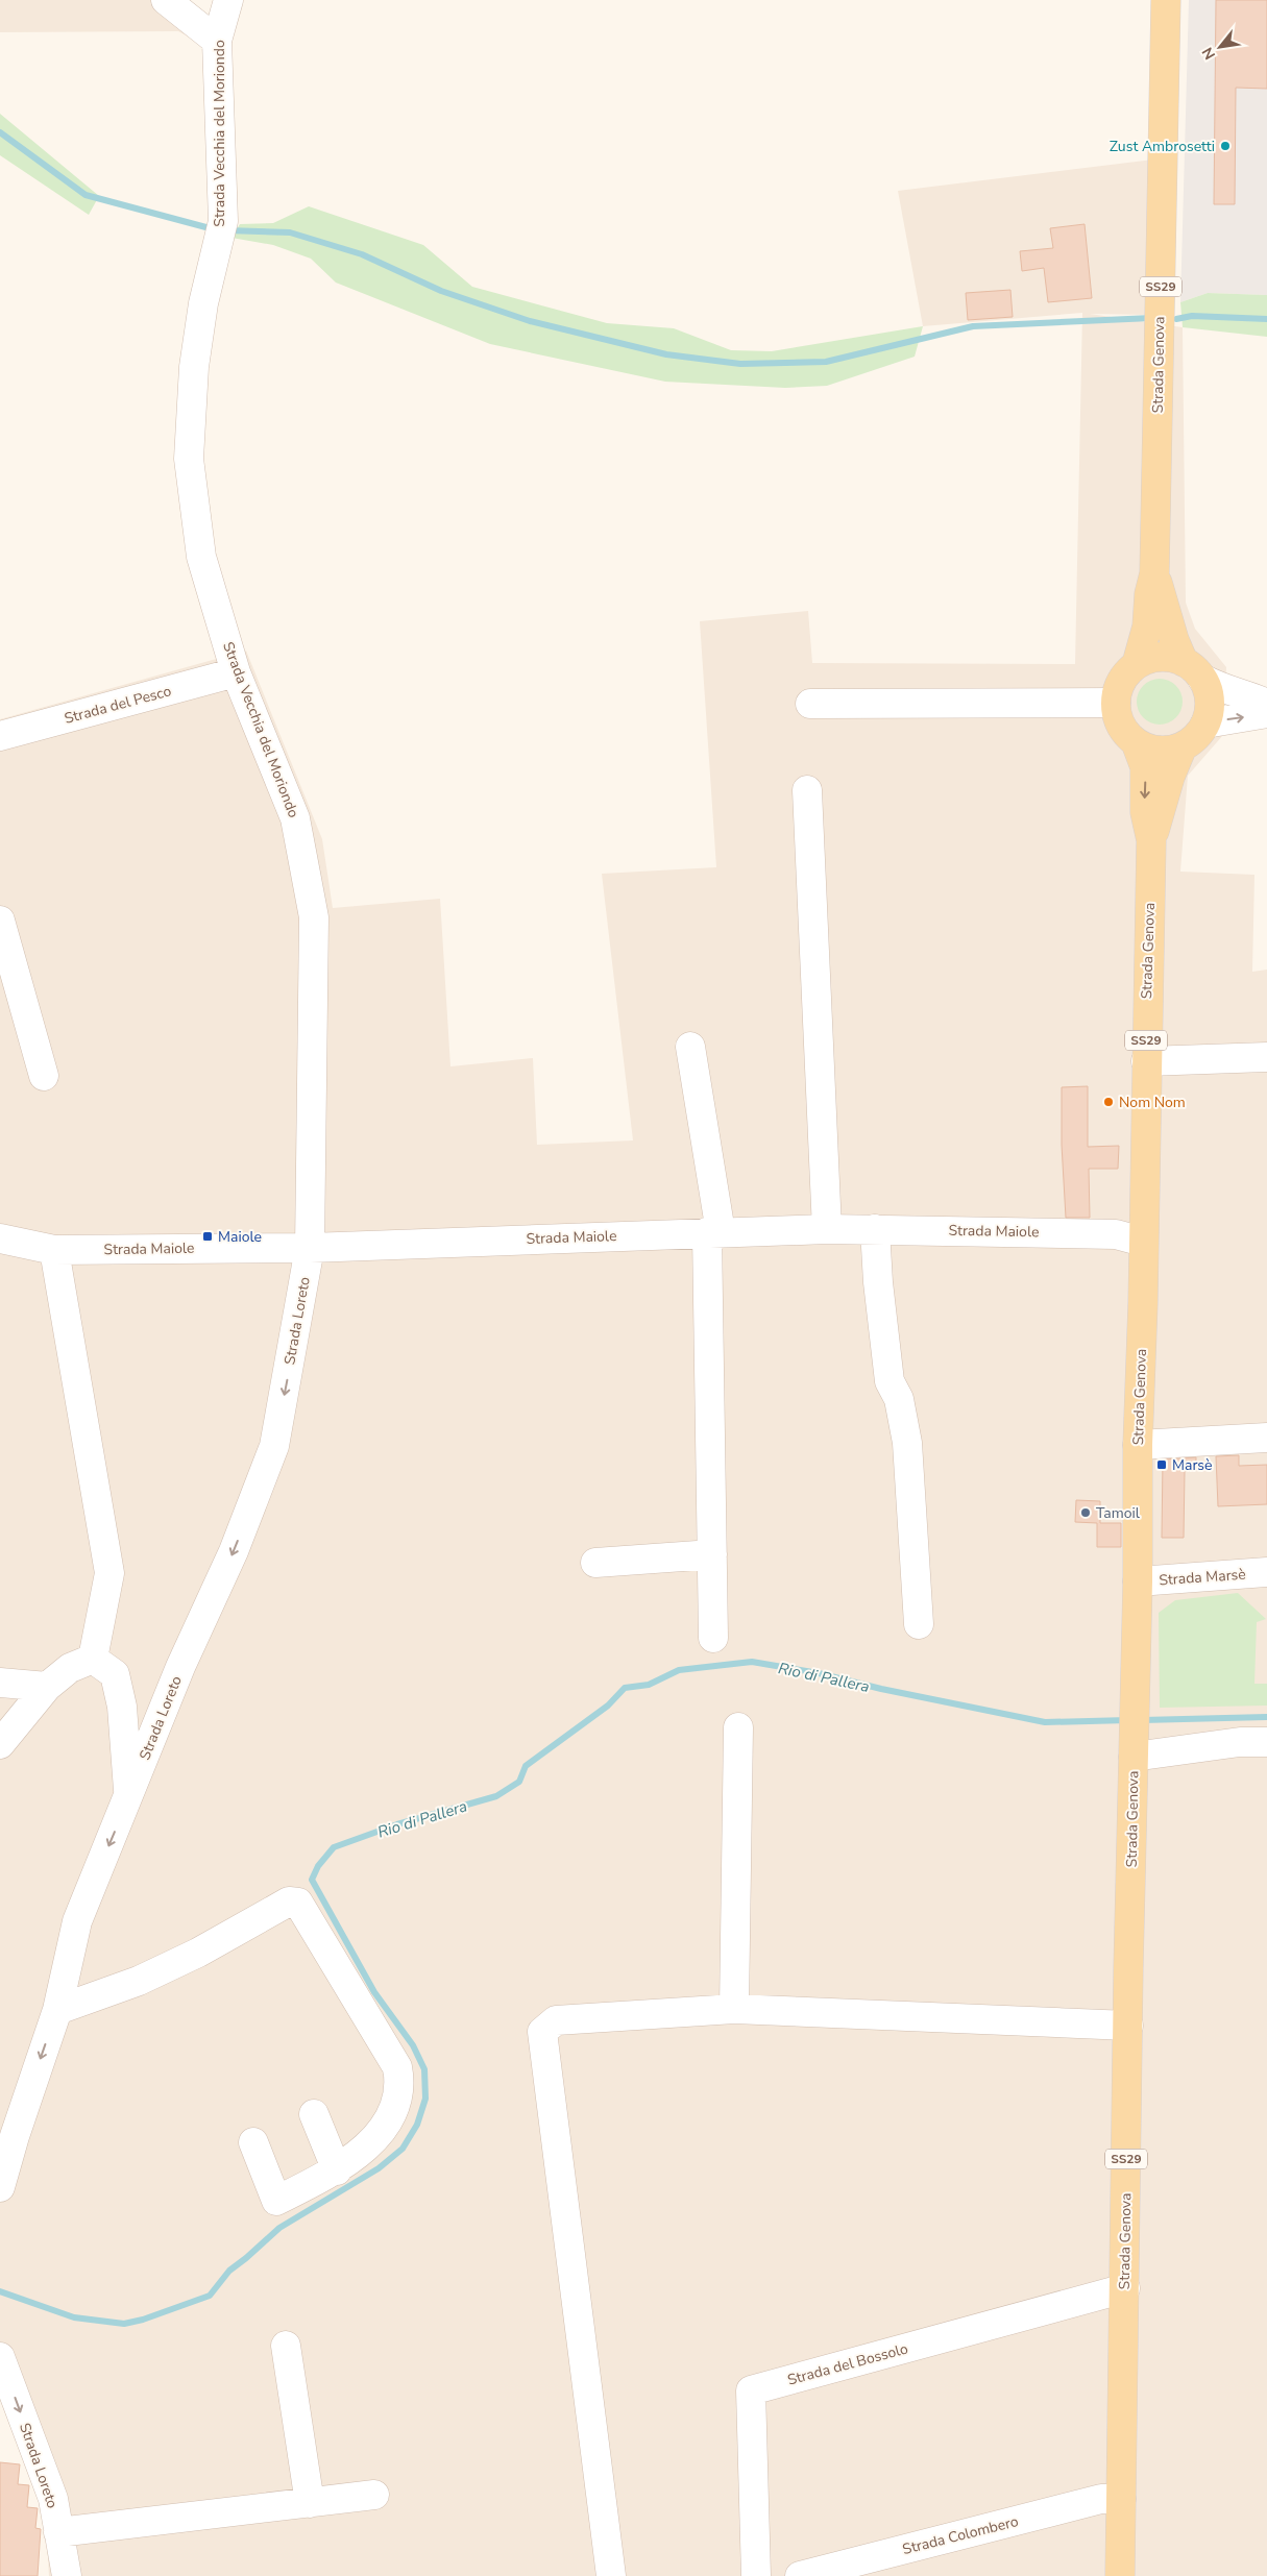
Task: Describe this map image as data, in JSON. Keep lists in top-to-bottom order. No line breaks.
{"streets":{"main road":["SS29","Strada Genova"],"street":["Strada Vecchia del Moriondo","Strada del Pesco","Strada Maiole","Strada Loreto","Strada Marsè","Strada del Bossolo","Strada Colombero"]},"crossings":[["Strada Vecchia del Moriondo","Strada del Pesco"],["Strada Vecchia del Moriondo","Strada Maiole"],["Strada Vecchia del Moriondo","Strada Loreto"],["Strada Genova","Strada Maiole"],["Strada Genova","Strada Marsè"],["Strada Genova","Strada del Bossolo"],["Strada Genova","Strada Colombero"],["Strada Maiole","Strada Loreto"]],"water":["Rio di Pallera"],"places":{"other":["Zust Ambrosetti","Nom Nom","Tamoil"],"transit":["Maiole","Marsè"]},"north":"bottom left"}
